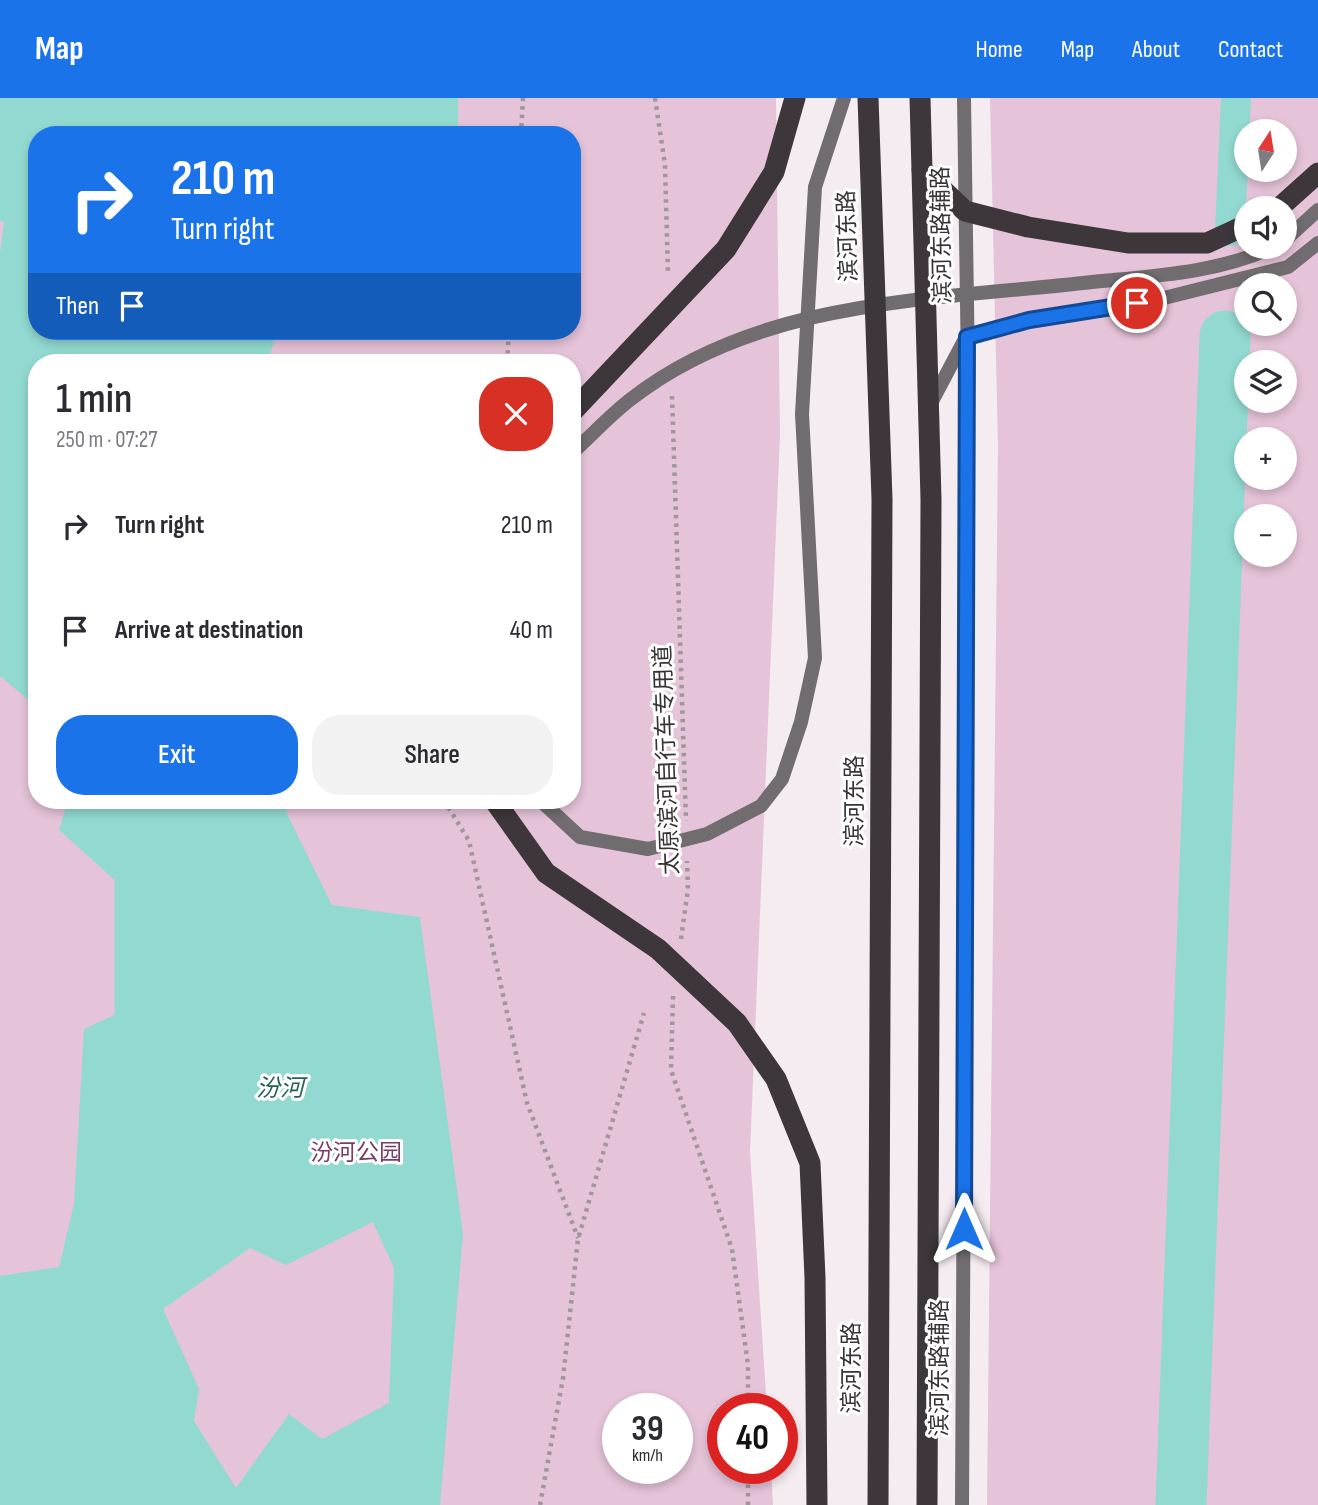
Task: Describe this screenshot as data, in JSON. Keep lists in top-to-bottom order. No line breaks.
{"streets":{"highway":["滨河东路"],"main road":["滨河东路辅路"],"path":["太原滨河自行车专用道"]},"water":["汾河"],"parks":["汾河公园"],"north":"top","page":{"header":"Map","nav":["Home","Map","About","Contact"],"map_buttons":["+","−"],"turn":["210 m","Turn right"],"then":"Then","heading":["1 min","250 m · 07:27"],"list":[{"name":"Turn right","value":"210 m"},{"name":"Arrive at destination","value":"40 m"}],"buttons":["Exit","Share"],"speed":"39 km/h","limit":"40"}}
